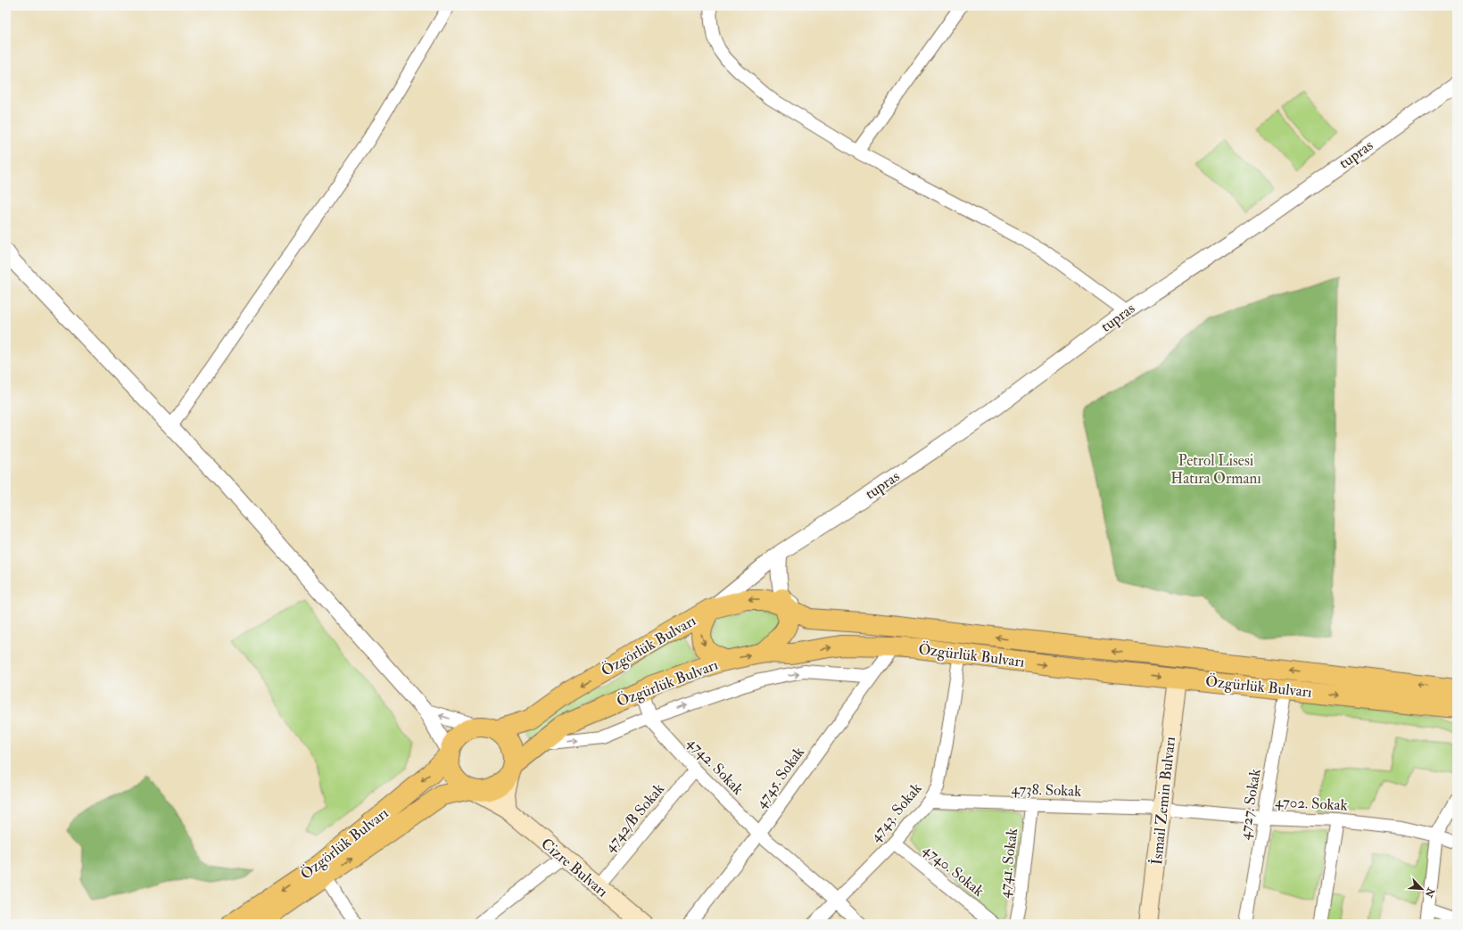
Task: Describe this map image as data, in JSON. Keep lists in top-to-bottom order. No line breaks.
{"streets":{"main road":["Özgörlük Bulvarı","Özgürlük Bulvarı","İsmail Zemin Bulvarı","Cizre Bulvarı"],"street":["tupras","4742. Sokak","4745. Sokak","4738. Sokak","4702. Sokak","4727. Sokak","4743. Sokak","4742/B Sokak","4741. Sokak","4740. Sokak"]},"crossings":[["tupras","Özgörlük Bulvarı"],["tupras","Özgürlük Bulvarı"],["Özgörlük Bulvarı","Özgürlük Bulvarı"],["Özgörlük Bulvarı","Cizre Bulvarı"],["Özgürlük Bulvarı","4742. Sokak"],["Özgürlük Bulvarı","4745. Sokak"],["Özgürlük Bulvarı","İsmail Zemin Bulvarı"],["Özgürlük Bulvarı","4727. Sokak"],["Özgürlük Bulvarı","4743. Sokak"],["Özgürlük Bulvarı","Cizre Bulvarı"],["4742. Sokak","4745. Sokak"],["4742. Sokak","4743. Sokak"],["4742. Sokak","4742/B Sokak"],["4738. Sokak","İsmail Zemin Bulvarı"],["4738. Sokak","4702. Sokak"],["4738. Sokak","4743. Sokak"],["4738. Sokak","4741. Sokak"],["İsmail Zemin Bulvarı","4702. Sokak"],["4702. Sokak","4727. Sokak"],["4743. Sokak","4740. Sokak"],["4742/B Sokak","Cizre Bulvarı"]],"parks":["Petrol Lisesi Hatıra Ormanı"],"north":"bottom right"}
